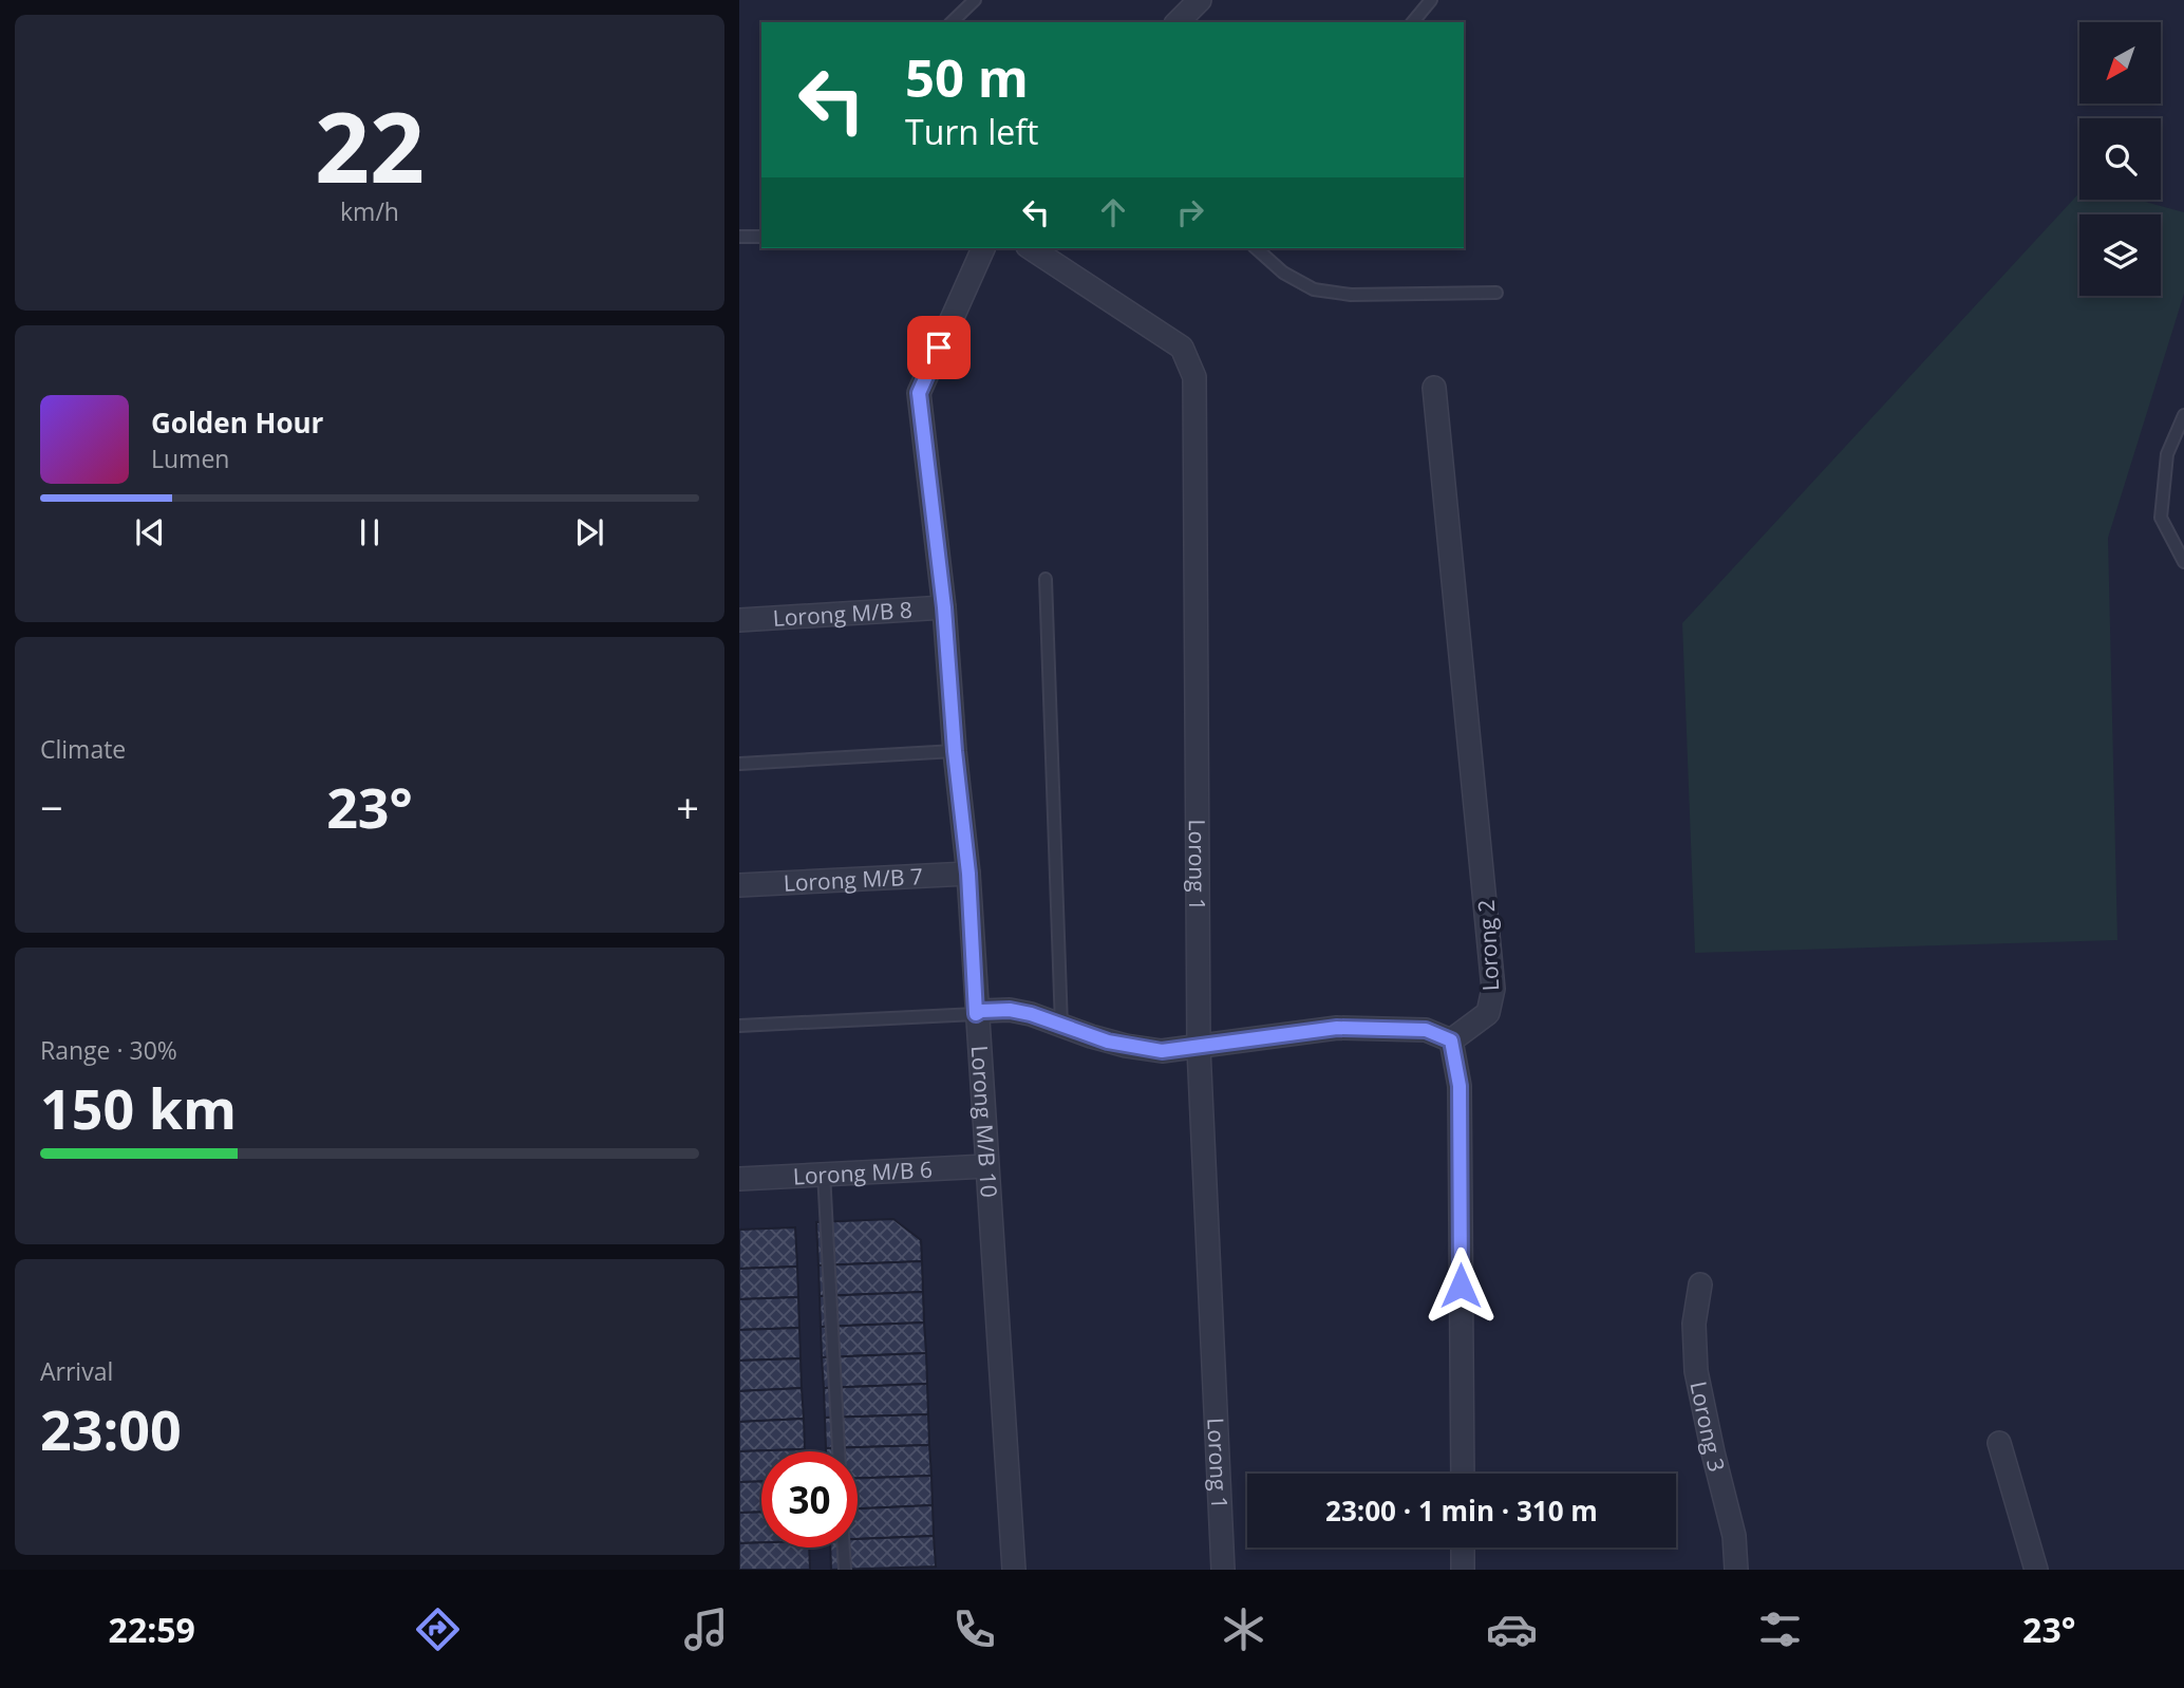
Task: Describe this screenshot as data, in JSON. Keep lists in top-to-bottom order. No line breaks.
{"streets":{"street":["Lorong M/B 8","Lorong 1","Lorong M/B 7","Lorong 2","Lorong M/B 10","Lorong M/B 6","Lorong 3"]},"crossings":[["Lorong M/B 8","Lorong M/B 10"],["Lorong M/B 7","Lorong M/B 10"],["Lorong M/B 10","Lorong M/B 6"]],"north":"bottom left","page":{"tile":[["22","km/h"],"Climate",["Range · 30%","150 km"],["Arrival","23:00"]],"turn":["50 m","Turn left"],"song":["Golden Hour","Lumen"],"heat":["−","23°","+"],"limit":"30","trip":"23:00 · 1 min · 310 m","tabs":["22:59","23°"]}}
